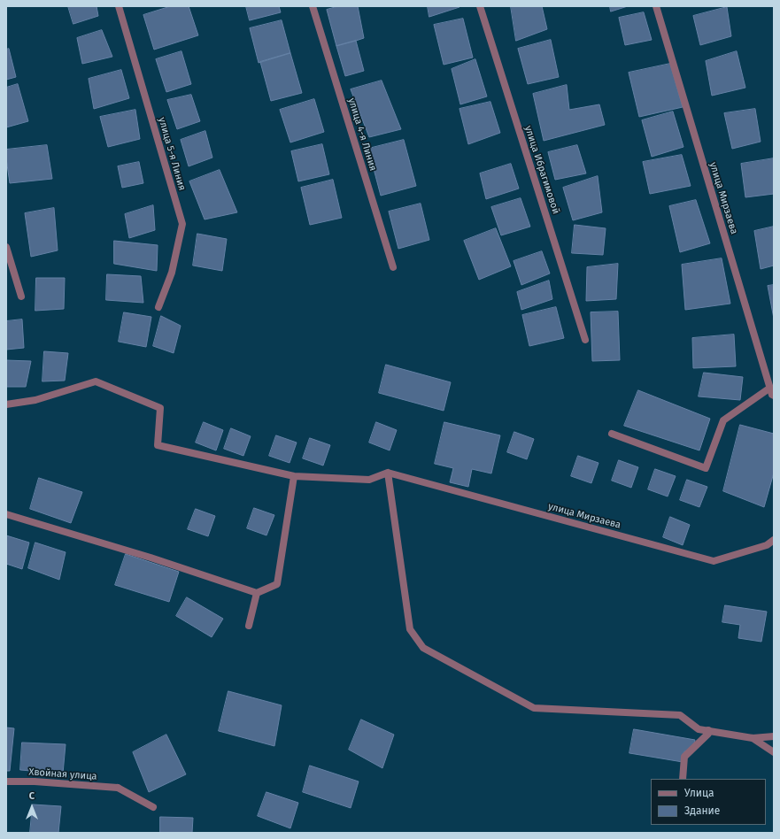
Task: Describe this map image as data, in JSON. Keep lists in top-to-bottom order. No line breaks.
{"streets":{"street":["улица 4-я Линия","улица 5-я Линия","улица Ибрагимовой","улица Мирзаева","Хвойная улица"]},"legend":["Улица","Здание"],"north":"top"}
